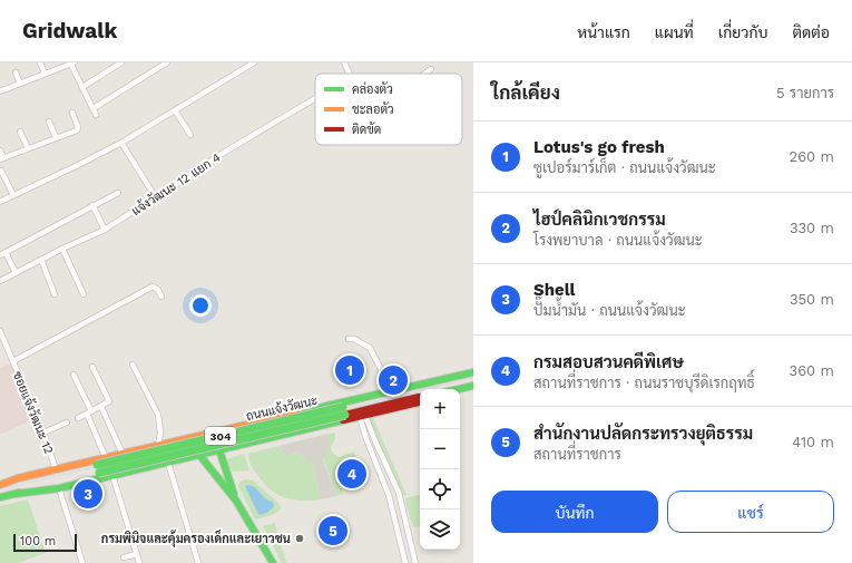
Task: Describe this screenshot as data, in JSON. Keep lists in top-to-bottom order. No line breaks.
{"streets":{"main road":["ถนนแจ้งวัฒนะ","304"],"street":["แจ้งวัฒนะ 12 แยก 4","ซอยแจ้งวัฒนะ 12"]},"crossings":[["ถนนแจ้งวัฒนะ","ซอยแจ้งวัฒนะ 12"]],"places":["กรมพินิจและคุ้มครองเด็กและเยาวชน"],"legend":["คล่องตัว","ชะลอตัว","ติดขัด"],"scale_bar":"100 m","page":{"header":"Gridwalk","nav":["หน้าแรก","แผนที่","เกี่ยวกับ","ติดต่อ"],"heading":["ใกล้เคียง","5 รายการ"],"list":[{"mark":"1","name":"Lotus's go fresh","note":"ซูเปอร์มาร์เก็ต · ถนนแจ้งวัฒนะ","value":"260 m"},{"mark":"2","name":"ไฮป์คลินิกเวชกรรม","note":"โรงพยาบาล · ถนนแจ้งวัฒนะ","value":"330 m"},{"mark":"3","name":"Shell","note":"ปั๊มน้ำมัน · ถนนแจ้งวัฒนะ","value":"350 m"},{"mark":"4","name":"กรมสอบสวนคดีพิเศษ","note":"สถานที่ราชการ · ถนนราชบุรีดิเรกฤทธิ์","value":"360 m"},{"mark":"5","name":"สำนักงานปลัดกระทรวงยุติธรรม","note":"สถานที่ราชการ","value":"410 m"}],"pins":["1","2","4","3","5"],"map_buttons":["+","−"],"buttons":["บันทึก","แชร์"],"scale":"100 m"}}
